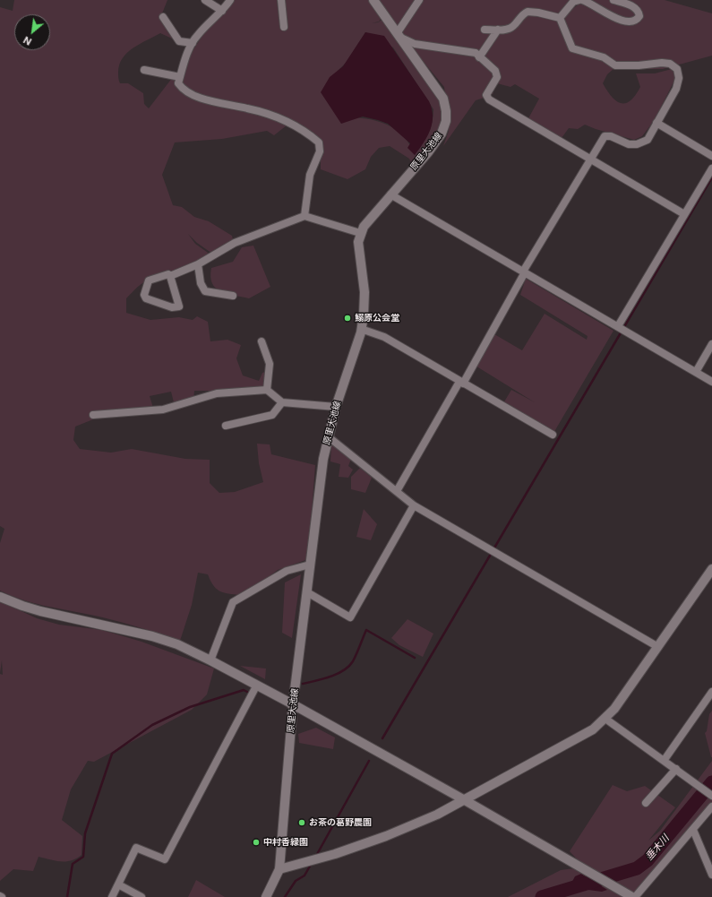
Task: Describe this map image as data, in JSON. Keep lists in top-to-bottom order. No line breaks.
{"streets":{"street":["原里大池線"]},"water":["垂木川"],"places":["鰯原公会堂","お茶の葛野農園","中村香緑園"],"north":"bottom left"}
